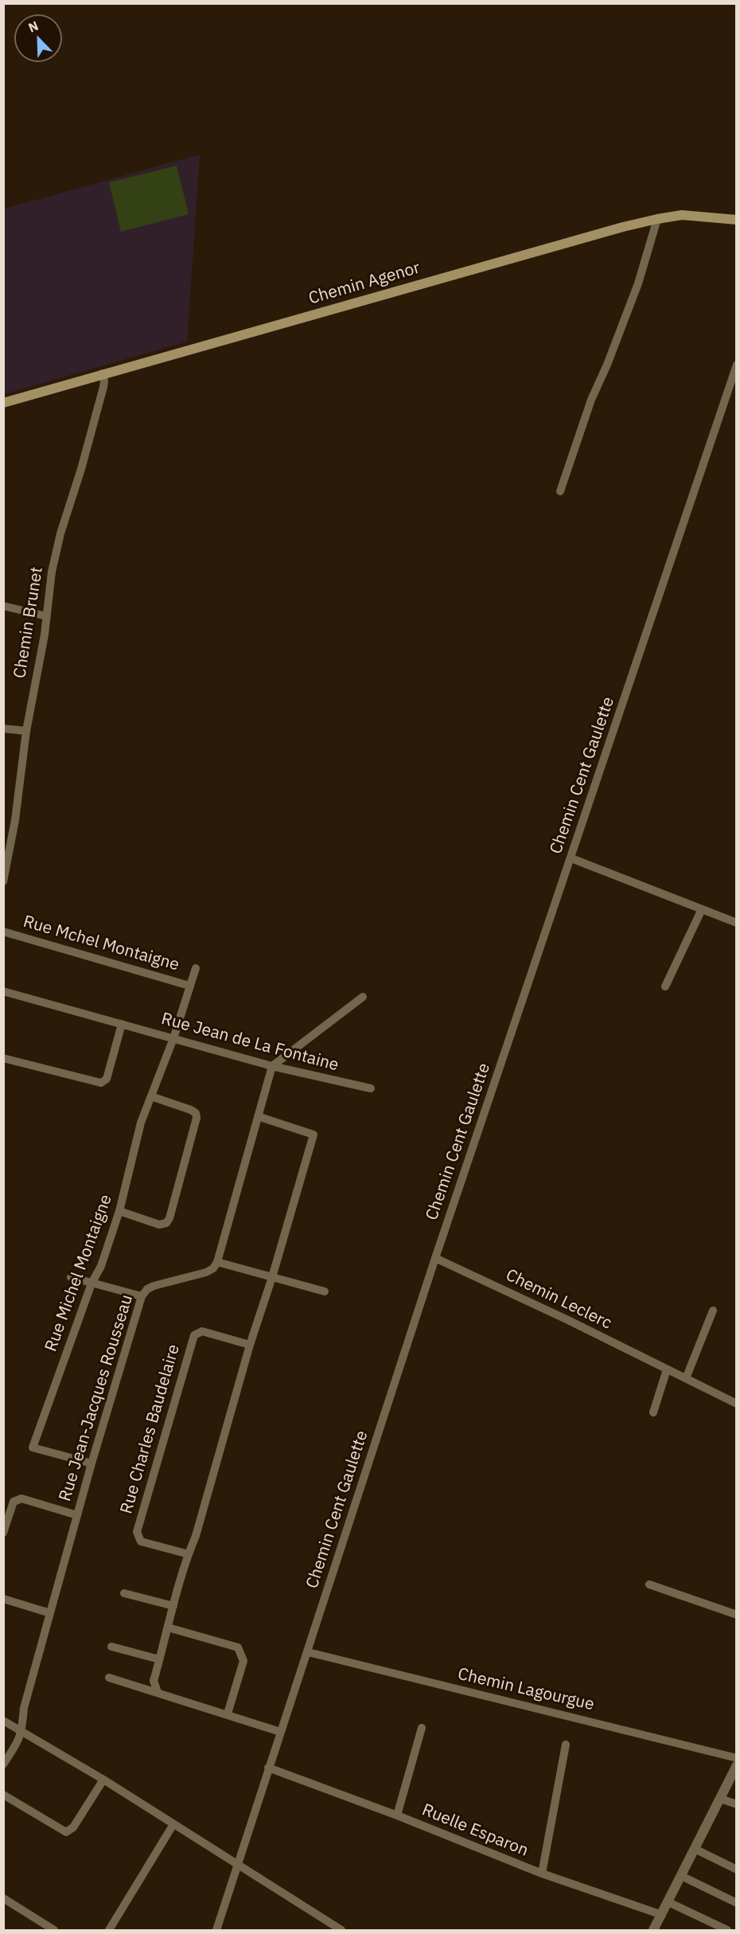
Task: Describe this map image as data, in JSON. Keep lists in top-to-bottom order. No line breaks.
{"streets":{"main road":["Chemin Agenor"],"street":["Chemin Brunet","Chemin Cent Gaulette","Rue Mchel Montaigne","Rue Jean de La Fontaine","Rue Michel Montaigne","Chemin Leclerc","Rue Jean-Jacques Rousseau","Rue Charles Baudelaire","Chemin Lagourgue","Ruelle Esparon"]},"crossings":[["Chemin Agenor","Chemin Brunet"],["Chemin Cent Gaulette","Chemin Leclerc"],["Chemin Cent Gaulette","Chemin Lagourgue"],["Chemin Cent Gaulette","Ruelle Esparon"],["Rue Mchel Montaigne","Rue Michel Montaigne"],["Rue Jean de La Fontaine","Rue Michel Montaigne"],["Rue Michel Montaigne","Rue Jean-Jacques Rousseau"]],"north":"top left"}
